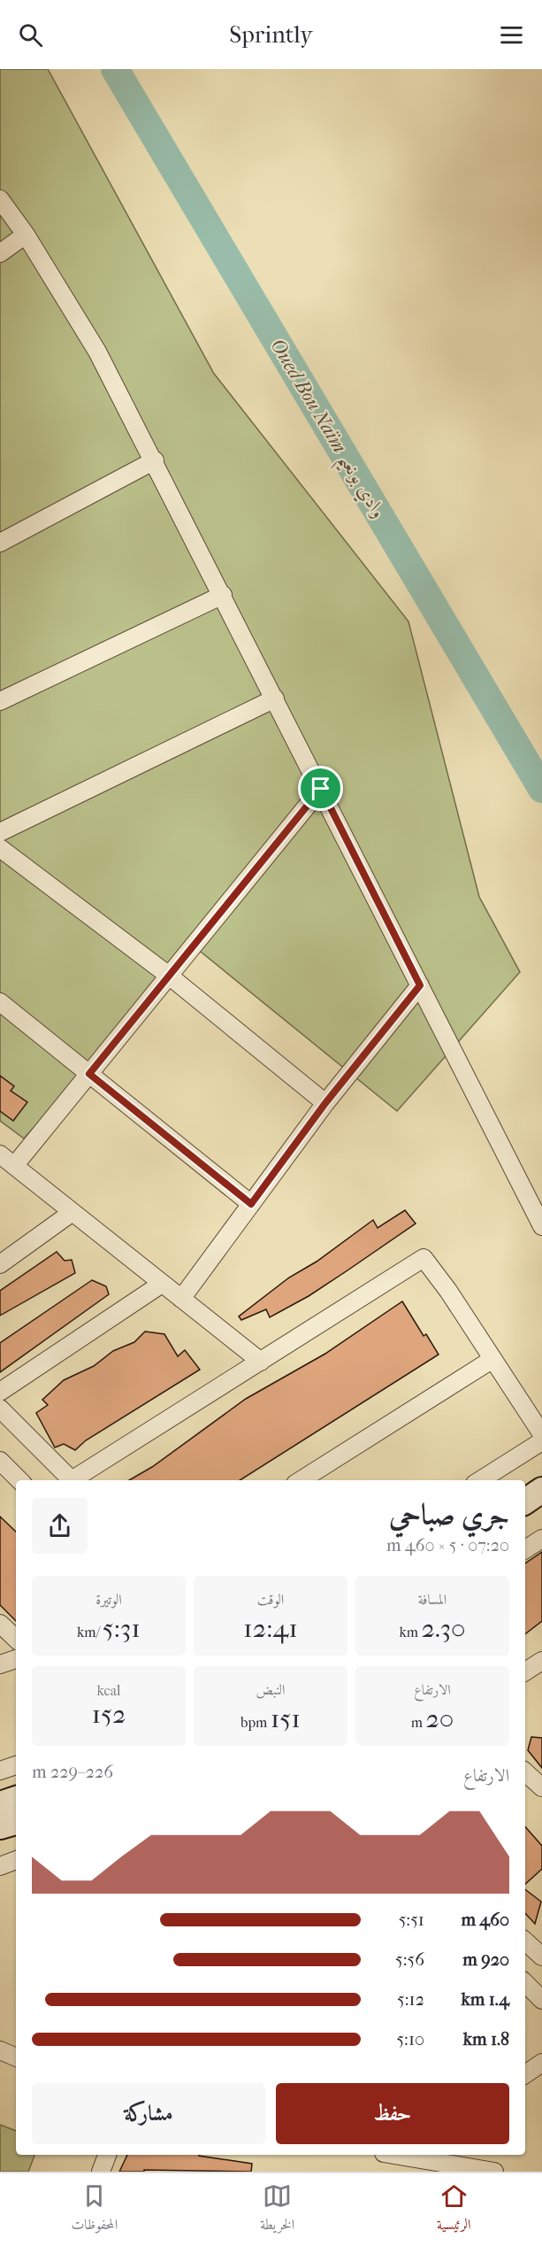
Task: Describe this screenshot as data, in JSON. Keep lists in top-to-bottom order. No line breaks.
{"water":["Oued Bou Naïm وادي بونعيم"],"page":{"header":"Sprintly","heading":["جري صباحي","07:20 · 5 × 460 m"],"stats":[["المسافة","2.30 km"],["الوقت","12:41"],["الوتيرة","5:31 /km"],["الارتفاع","20 m"],["النبض","151 bpm"],["kcal","152"]],"chart":["الارتفاع","226–229 m"],"list":[{"name":"460 m","note":"5:51"},{"name":"920 m","note":"5:56"},{"name":"1.4 km","note":"5:12"},{"name":"1.8 km","note":"5:10"}],"buttons":["حفظ","مشاركة"],"tabs":["الرئيسية","الخريطة","المحفوظات"]}}
